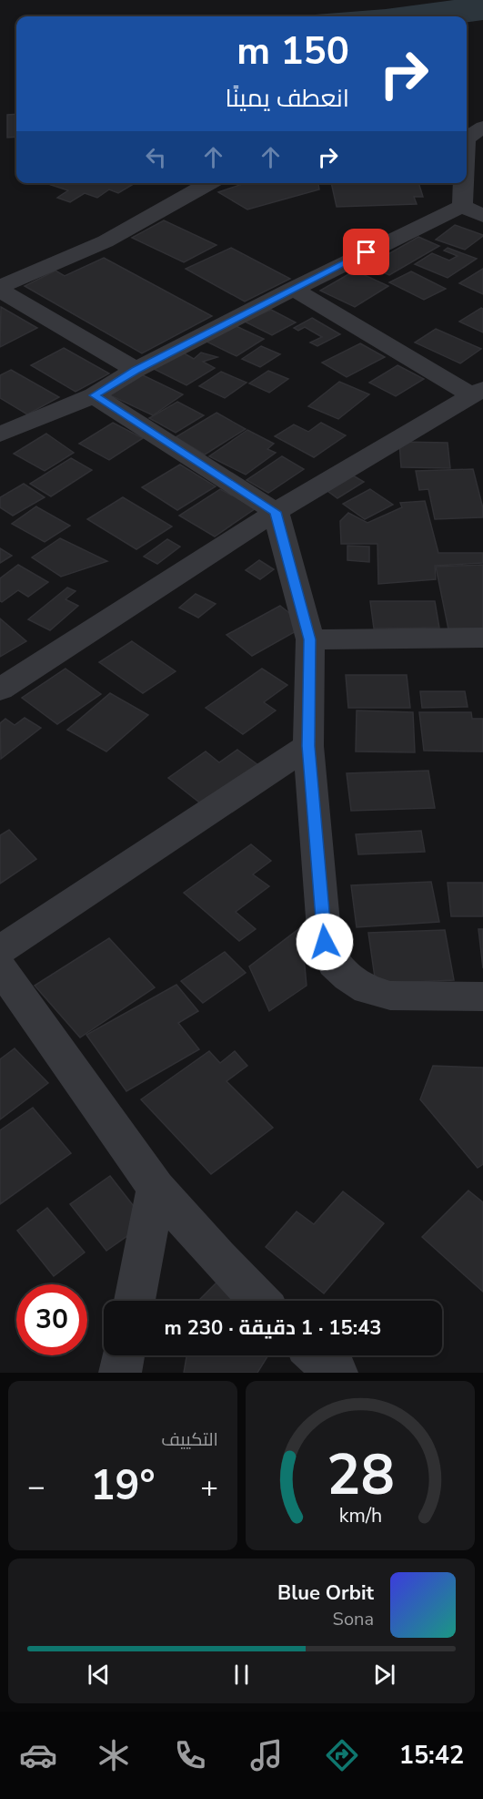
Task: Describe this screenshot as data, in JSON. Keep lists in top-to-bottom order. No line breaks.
{"page":{"turn":["150 m","انعطف يمينًا"],"limit":"30","trip":"15:43 · 1 دقيقة · 230 m","tile":"التكييف","heat":["−","19°","+"],"song":["Blue Orbit","Sona"],"tabs":"15:42","gauge":["28","km/h"]}}
